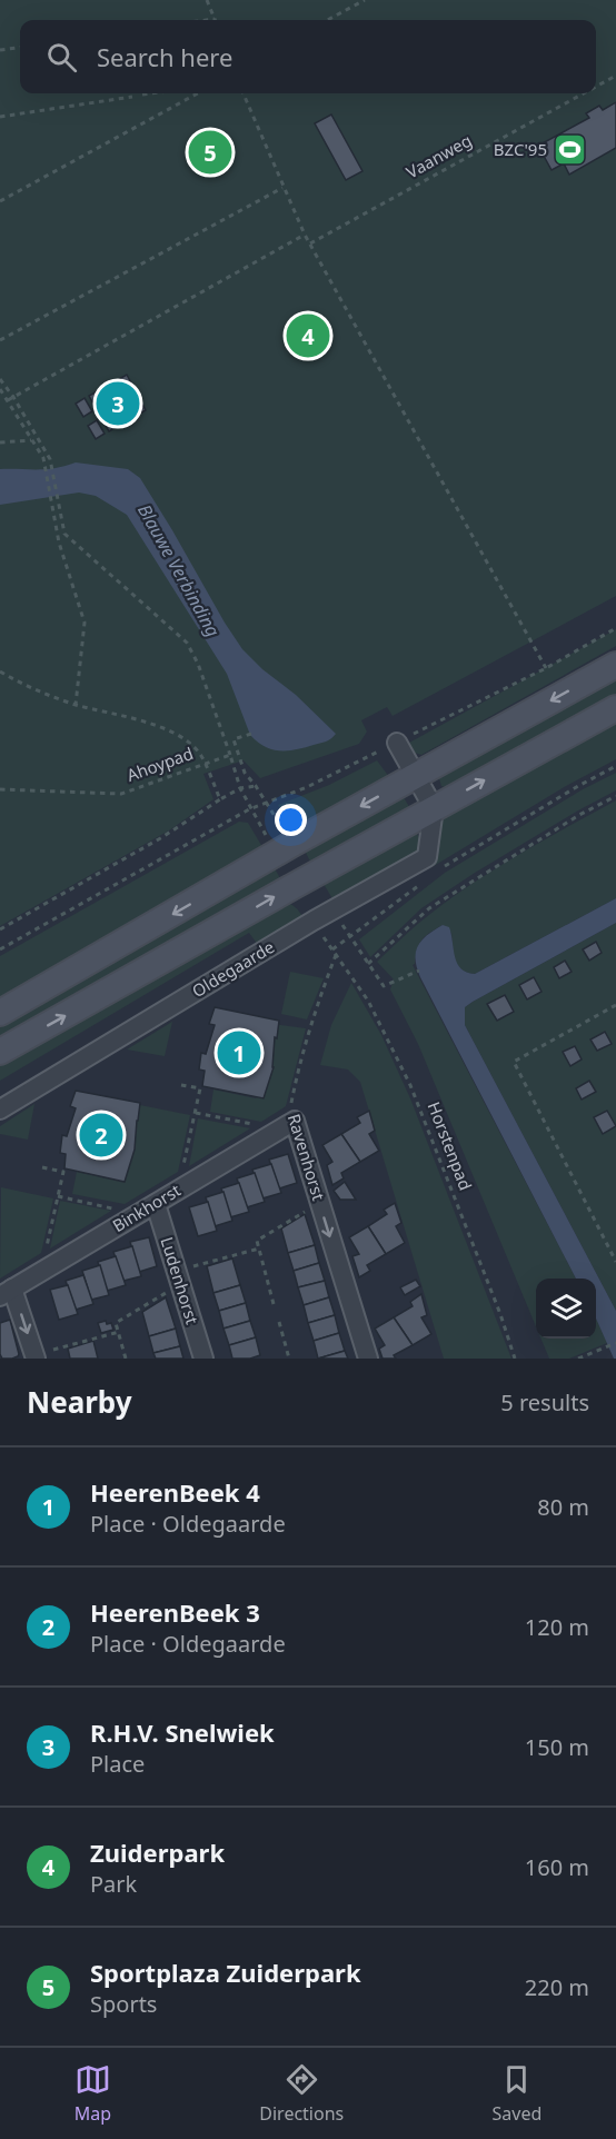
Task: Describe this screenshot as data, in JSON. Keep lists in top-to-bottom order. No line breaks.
{"streets":{"street":["Oldegaarde","Ravenhorst","Binkhorst","Ludenhorst"],"path":["Vaanweg","Ahoypad","Horstenpad"]},"crossings":[["Horstenpad","Ravenhorst"],["Ravenhorst","Binkhorst"],["Binkhorst","Ludenhorst"]],"water":["Blauwe Verbinding"],"places":{"sports":["BZC'95"]},"page":{"search":"Search here","pins":["5","4","3","1","2"],"heading":["Nearby","5 results"],"list":[{"mark":"1","name":"HeerenBeek 4","note":"Place · Oldegaarde","value":"80 m"},{"mark":"2","name":"HeerenBeek 3","note":"Place · Oldegaarde","value":"120 m"},{"mark":"3","name":"R.H.V. Snelwiek","note":"Place","value":"150 m"},{"mark":"4","name":"Zuiderpark","note":"Park","value":"160 m"},{"mark":"5","name":"Sportplaza Zuiderpark","note":"Sports","value":"220 m"}],"nav":["Map","Directions","Saved"]}}
